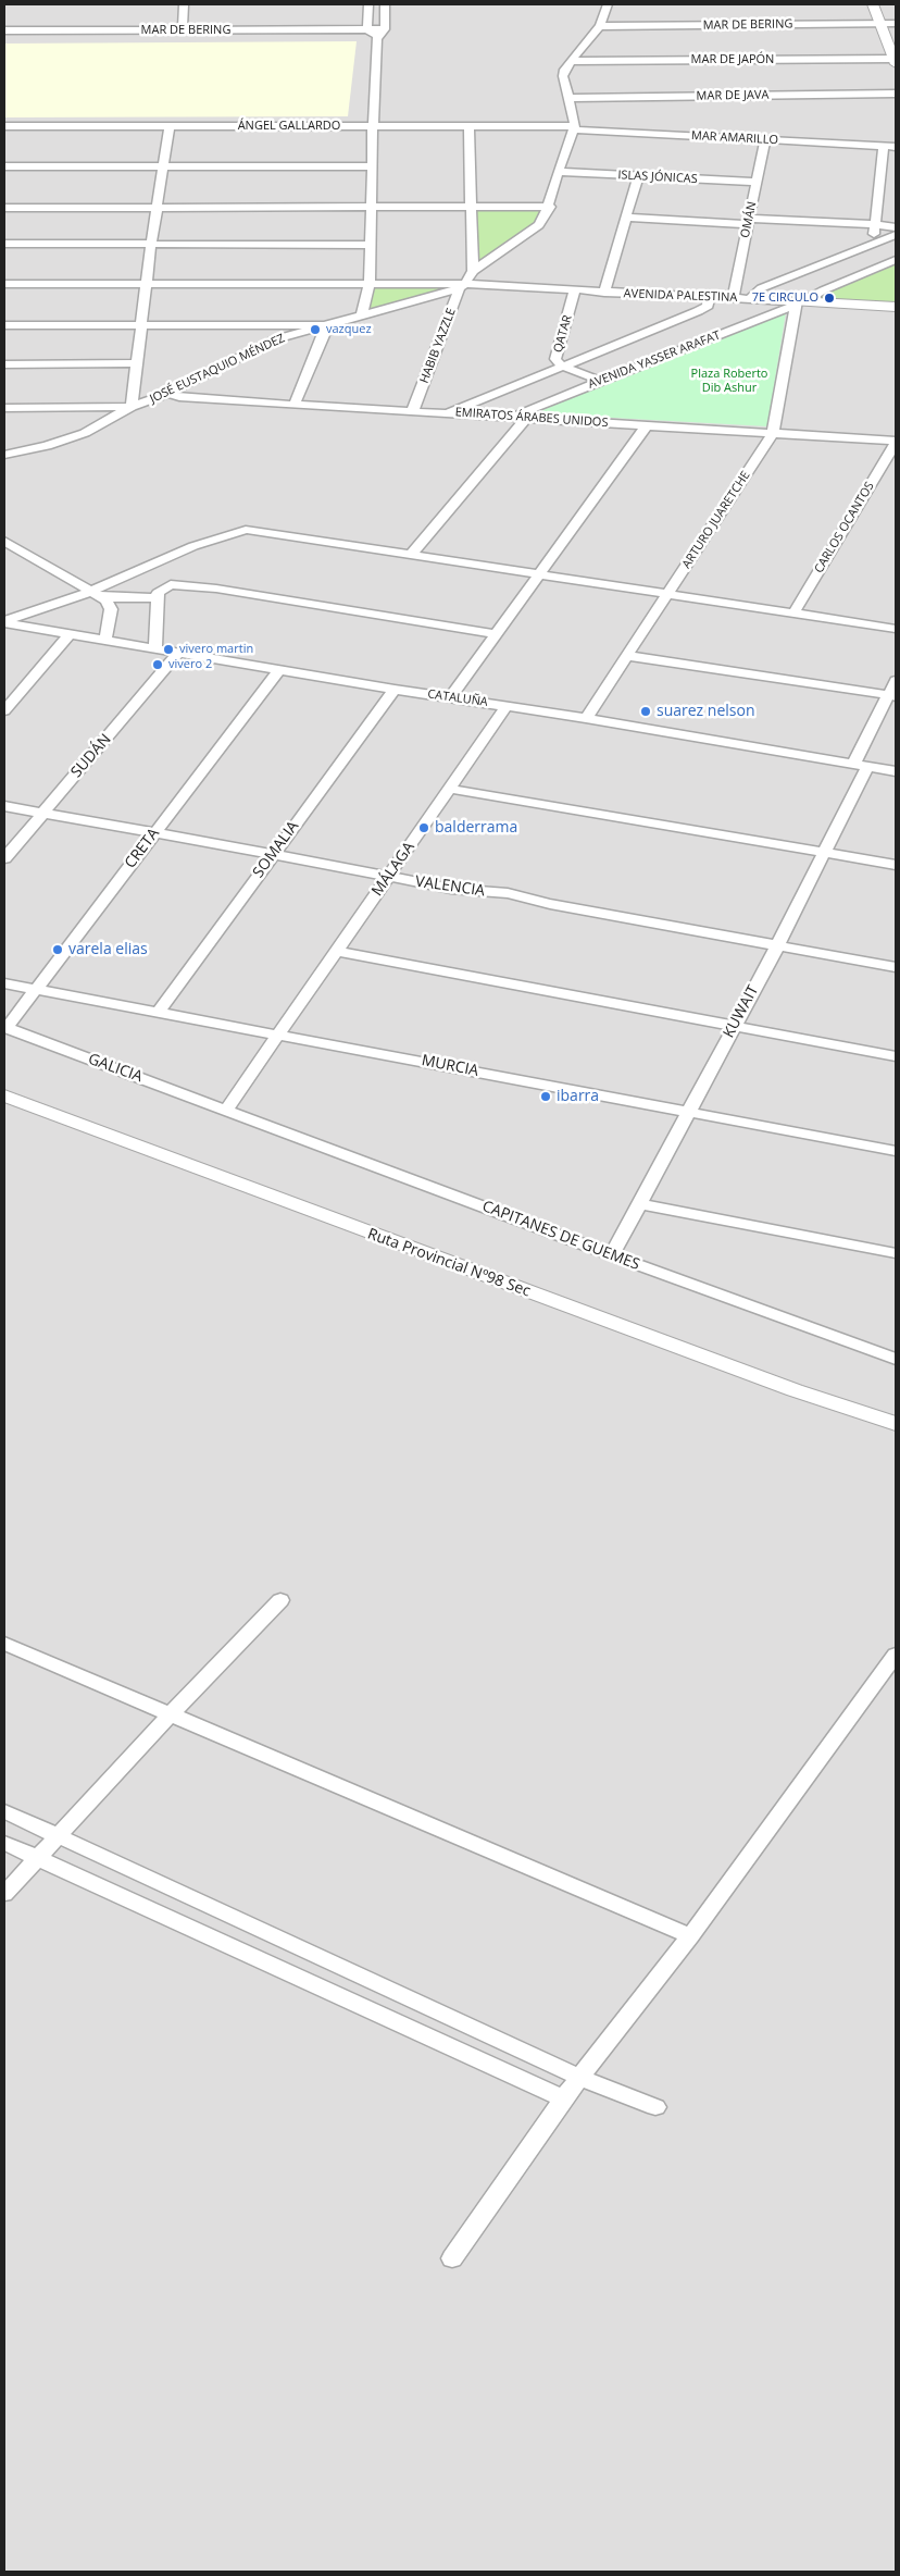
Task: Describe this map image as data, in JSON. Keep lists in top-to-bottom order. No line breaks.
{"streets":{"street":["MAR DE BERING","MAR DE JAPÓN","MAR DE JAVA","ÁNGEL GALLARDO","MAR AMARILLO","ISLAS JÓNICAS","OMÁN","AVENIDA PALESTINA","QATAR","HABIB YAZZLE","AVENIDA YASSER ARAFAT","JOSÉ EUSTAQUIO MÉNDEZ","EMIRATOS ÁRABES UNIDOS","ARTURO JUARETCHE","CARLOS OCANTOS","CATALUÑA","SUDÁN","CRETA","SOMALIA","MÁLAGA","VALENCIA","KUWAIT","MURCIA","GALICIA","CAPITANES DE GUEMES","Ruta Provincial Nº98 Sec"]},"crossings":[["ÁNGEL GALLARDO","MAR AMARILLO"],["MAR AMARILLO","OMÁN"],["ISLAS JÓNICAS","OMÁN"],["OMÁN","AVENIDA PALESTINA"],["AVENIDA PALESTINA","QATAR"],["AVENIDA PALESTINA","HABIB YAZZLE"],["AVENIDA PALESTINA","AVENIDA YASSER ARAFAT"],["AVENIDA PALESTINA","JOSÉ EUSTAQUIO MÉNDEZ"],["AVENIDA PALESTINA","ARTURO JUARETCHE"],["QATAR","AVENIDA YASSER ARAFAT"],["HABIB YAZZLE","JOSÉ EUSTAQUIO MÉNDEZ"],["HABIB YAZZLE","EMIRATOS ÁRABES UNIDOS"],["AVENIDA YASSER ARAFAT","EMIRATOS ÁRABES UNIDOS"],["AVENIDA YASSER ARAFAT","ARTURO JUARETCHE"],["JOSÉ EUSTAQUIO MÉNDEZ","EMIRATOS ÁRABES UNIDOS"],["EMIRATOS ÁRABES UNIDOS","ARTURO JUARETCHE"],["EMIRATOS ÁRABES UNIDOS","CARLOS OCANTOS"],["ARTURO JUARETCHE","CATALUÑA"],["CATALUÑA","SUDÁN"],["CATALUÑA","CRETA"],["CATALUÑA","SOMALIA"],["CATALUÑA","MÁLAGA"],["CATALUÑA","KUWAIT"],["SUDÁN","VALENCIA"],["CRETA","VALENCIA"],["CRETA","MURCIA"],["CRETA","GALICIA"],["SOMALIA","VALENCIA"],["SOMALIA","MURCIA"],["MÁLAGA","VALENCIA"],["MÁLAGA","MURCIA"],["MÁLAGA","GALICIA"],["MÁLAGA","CAPITANES DE GUEMES"],["VALENCIA","KUWAIT"],["KUWAIT","MURCIA"],["KUWAIT","CAPITANES DE GUEMES"],["GALICIA","CAPITANES DE GUEMES"]],"parks":["Plaza Roberto Dib Ashur"],"places":["7E CIRCULO","vazquez","vivero martin","vivero 2","suarez nelson","balderrama","varela elias","ibarra"]}
